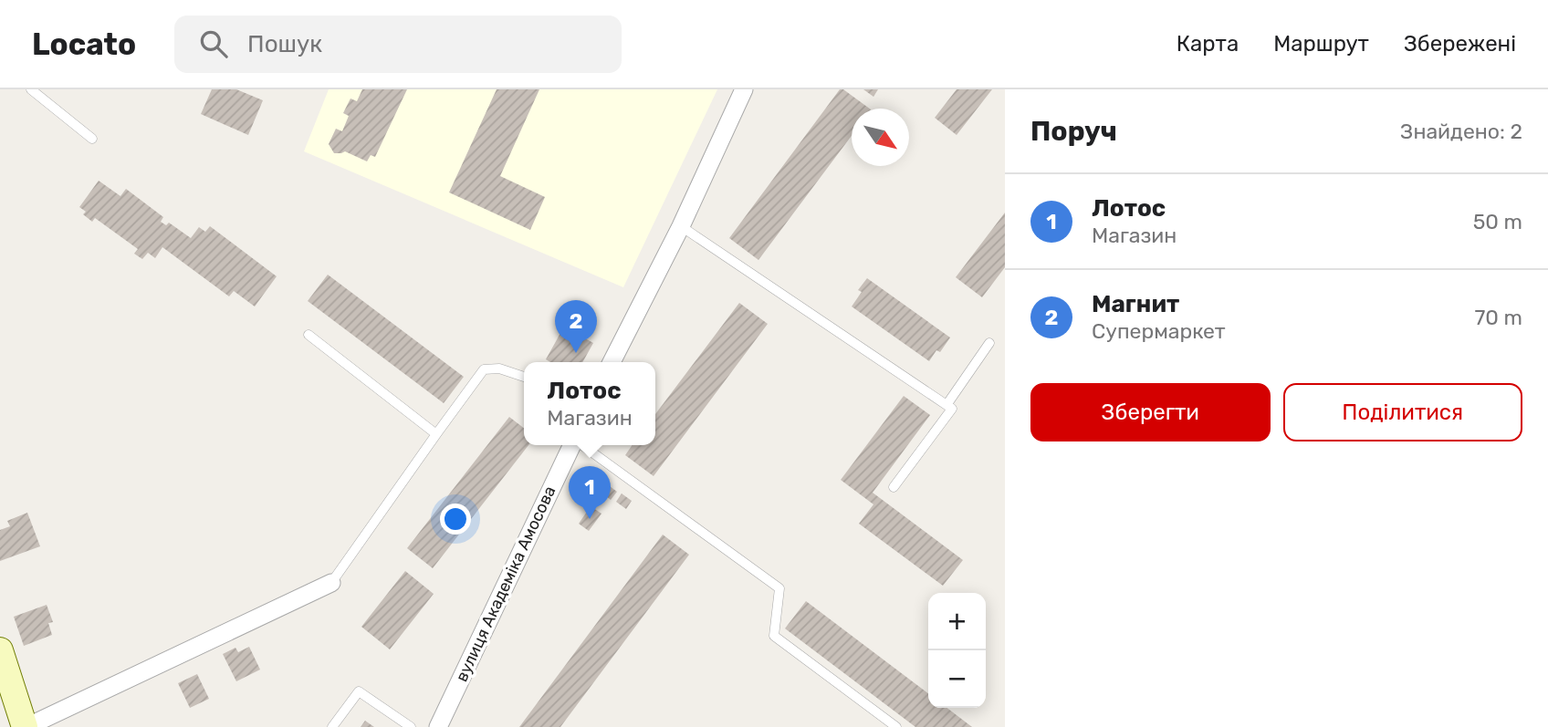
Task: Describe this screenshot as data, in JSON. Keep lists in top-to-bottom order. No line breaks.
{"streets":{"street":["вулиця Академіка Амосова"]},"north":"bottom right","page":{"header":"Locato","search":"Пошук","nav":["Карта","Маршрут","Збережені"],"heading":["Поруч","Знайдено: 2"],"list":[{"mark":"1","name":"Лотос","note":"Магазин","value":"50 m"},{"mark":"2","name":"Магнит","note":"Супермаркет","value":"70 m"}],"pins":["2","1"],"popup":["Лотос","Магазин"],"buttons":["Зберегти","Поділитися"],"map_buttons":["+","−"]}}
